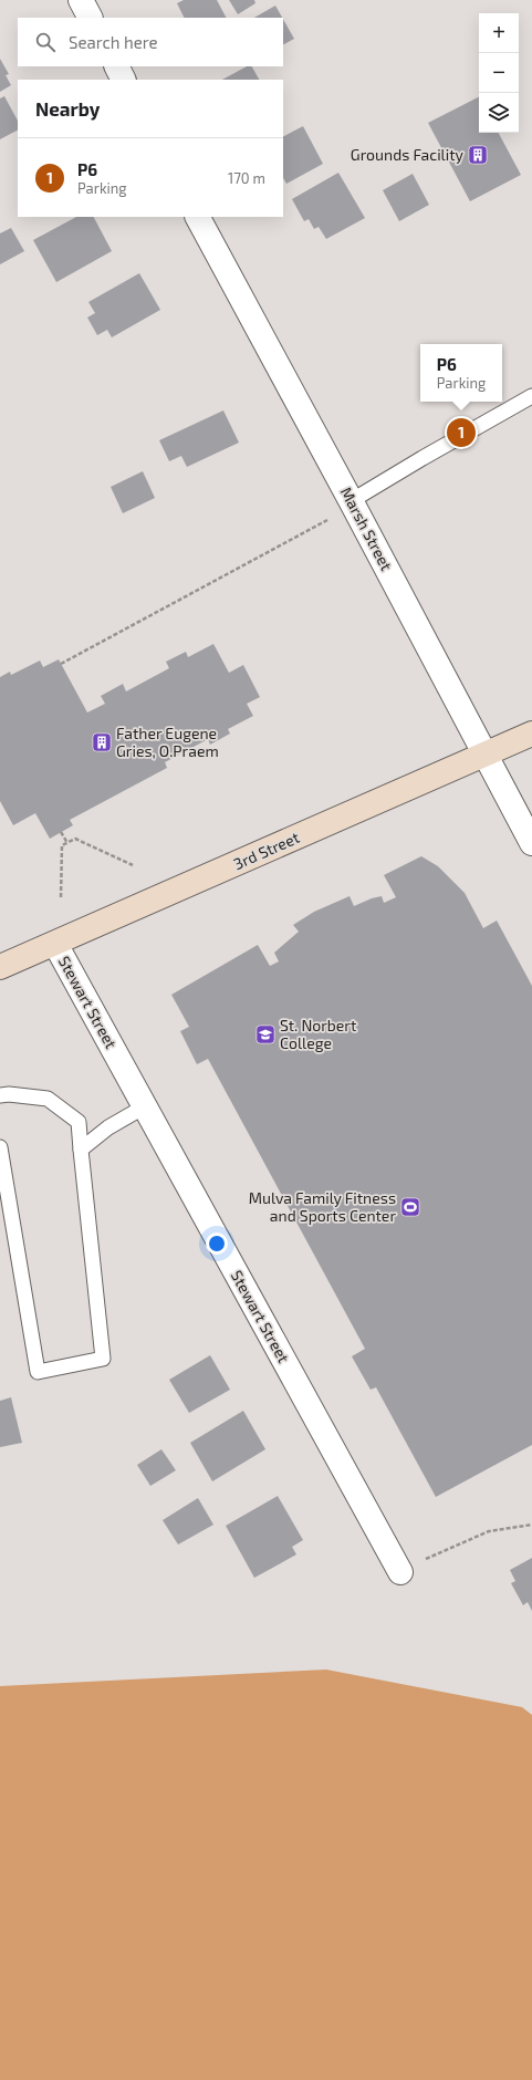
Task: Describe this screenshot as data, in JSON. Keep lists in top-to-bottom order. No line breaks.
{"streets":{"main road":["3rd Street"],"street":["Marsh Street","Stewart Street"]},"crossings":[["Marsh Street","3rd Street"],["3rd Street","Stewart Street"]],"places":{"building":["Grounds Facility","Father Eugene Gries, O.Praem"],"school or university":["St. Norbert College"],"sports":["Mulva Family Fitness and Sports Center"]},"page":{"map_buttons":["+","−"],"search":"Search here","heading":"Nearby","list":[{"mark":"1","name":"P6","note":"Parking","value":"170 m"}],"popup":["P6","Parking"],"pins":"1"}}
